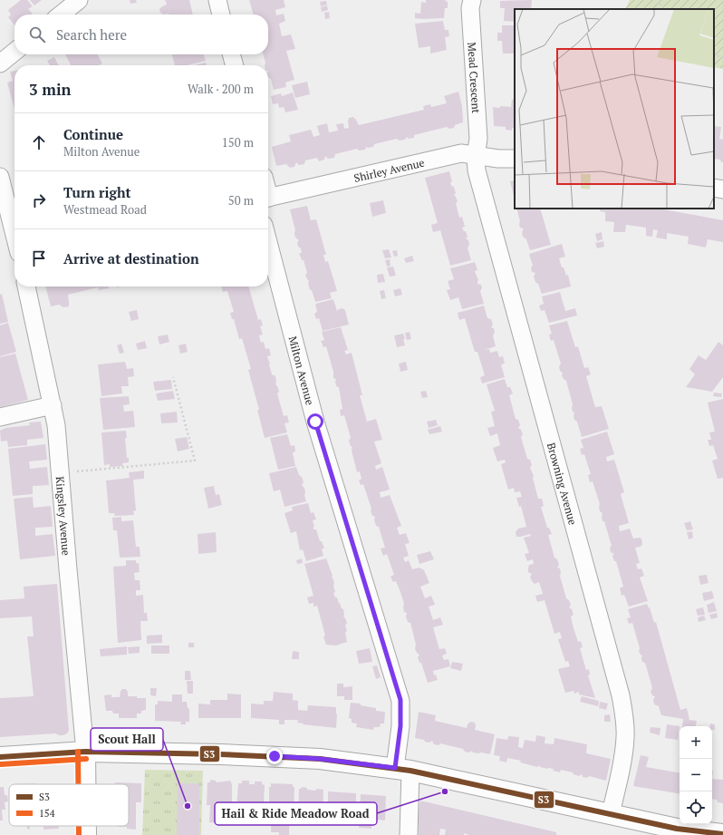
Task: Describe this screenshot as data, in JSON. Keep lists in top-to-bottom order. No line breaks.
{"streets":{"street":["Mead Crescent","Shirley Avenue","Milton Avenue","Browning Avenue","Kingsley Avenue"]},"crossings":[["Mead Crescent","Shirley Avenue"],["Mead Crescent","Browning Avenue"],["Shirley Avenue","Browning Avenue"]],"places":["Hail & Ride Meadow Road","Scout Hall"],"lines":["transit line S3","transit line 154"],"legend":["S3","154"],"page":{"search":"Search here","heading":["3 min","Walk · 200 m"],"list":[["Continue","Milton Avenue","150 m"],["Turn right","Westmead Road","50 m"],"Arrive at destination"],"map_buttons":["+","−"]}}
